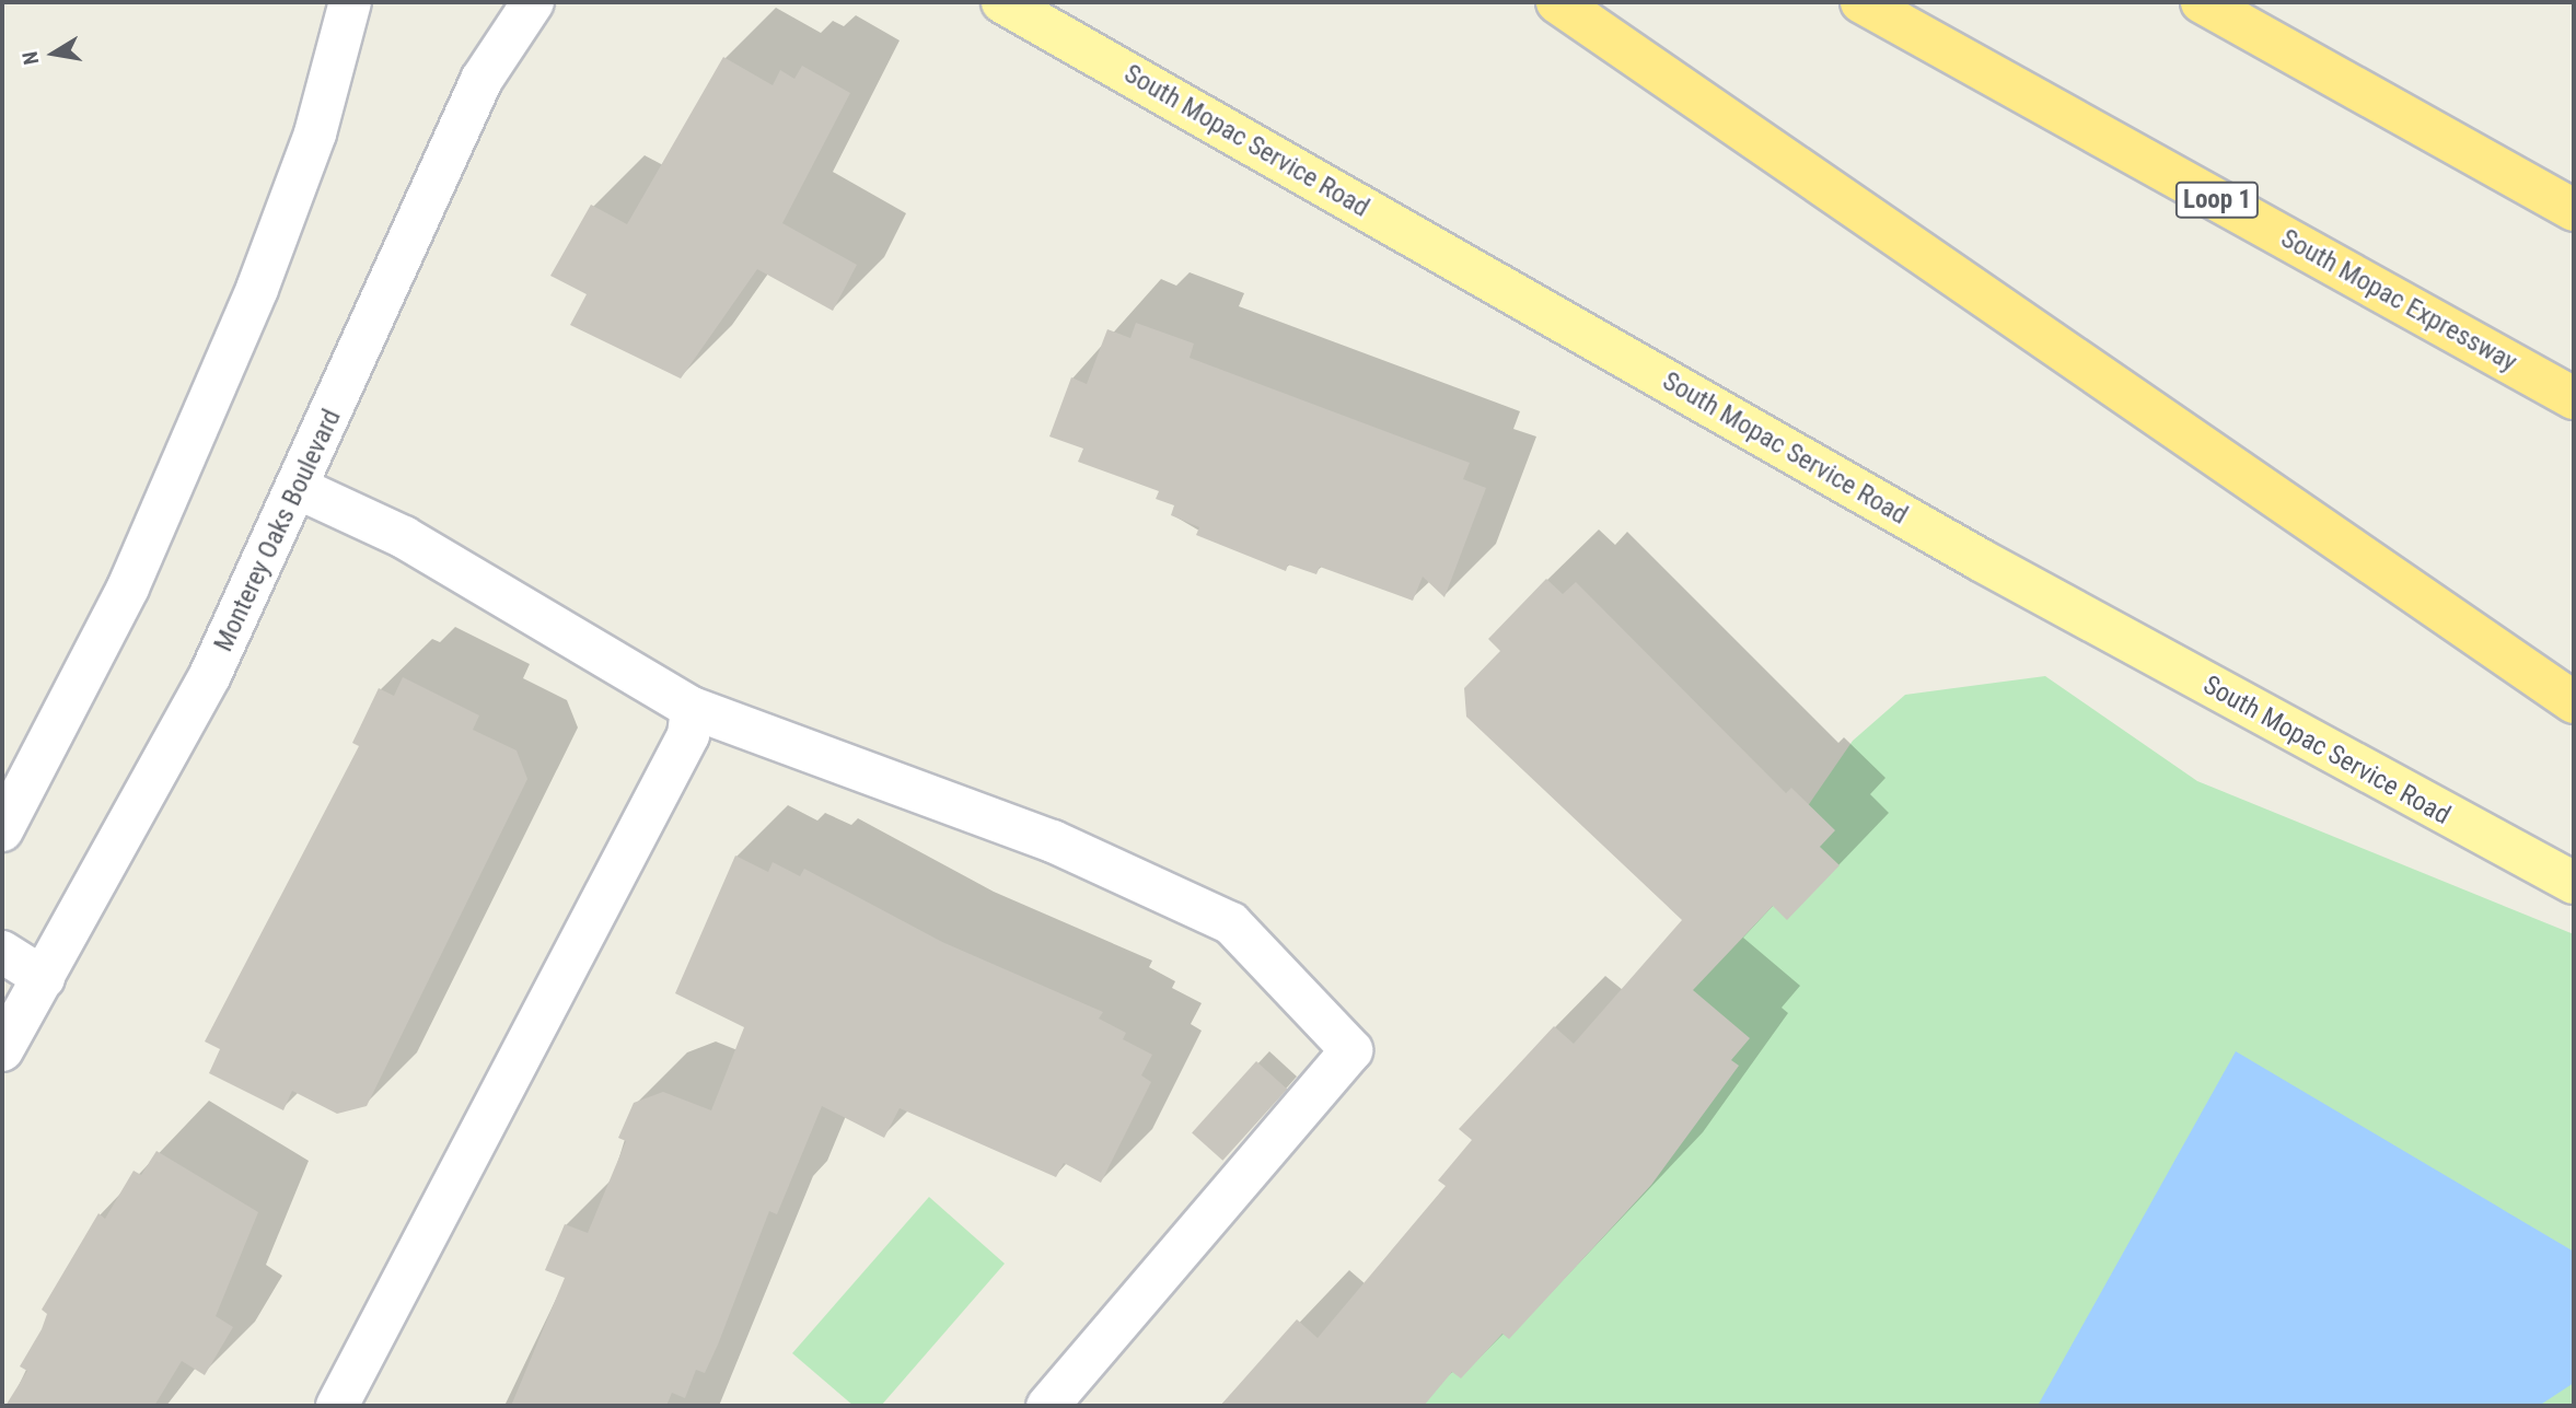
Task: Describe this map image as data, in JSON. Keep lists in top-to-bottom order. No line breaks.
{"streets":{"highway":["Loop 1","South Mopac Expressway"],"main road":["South Mopac Service Road"],"street":["Monterey Oaks Boulevard"]},"north":"left"}
